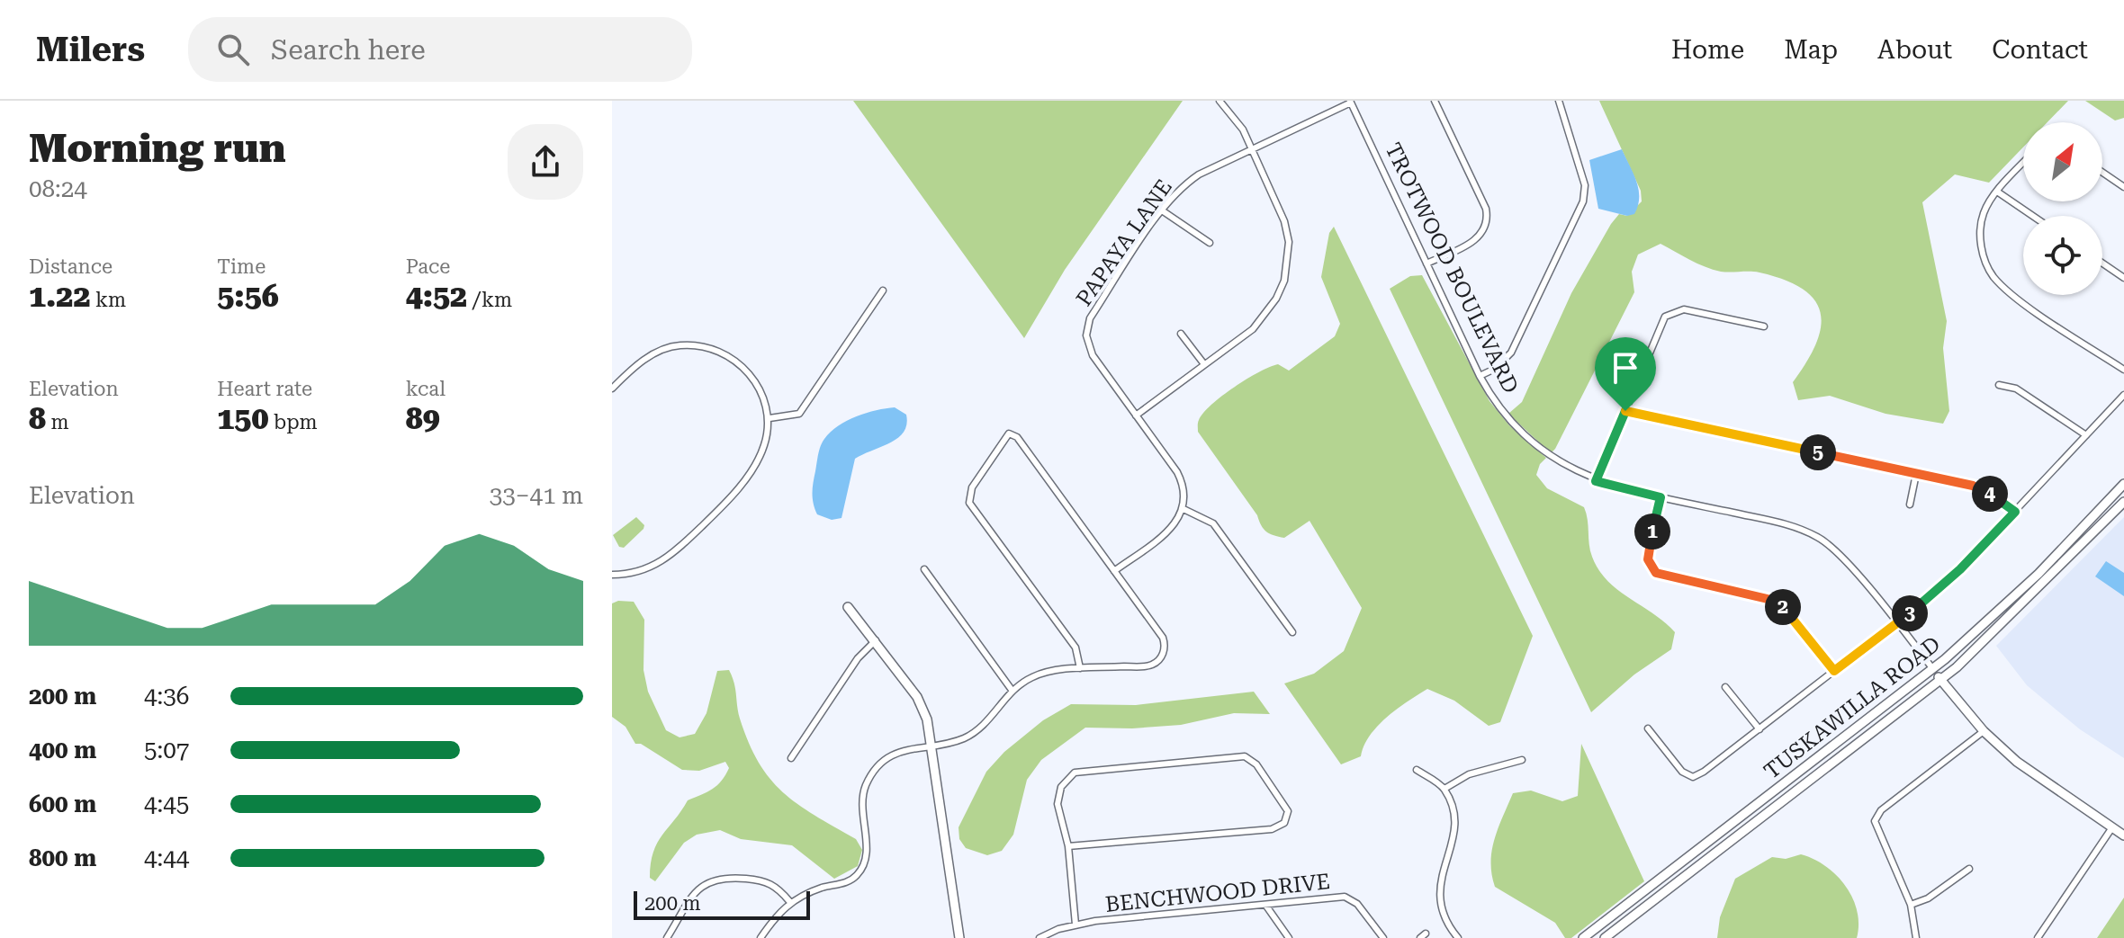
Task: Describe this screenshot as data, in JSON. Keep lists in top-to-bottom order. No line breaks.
{"streets":{"main road":["TROTWOOD BOULEVARD","TUSKAWILLA ROAD"],"street":["PAPAYA LANE","BENCHWOOD DRIVE"]},"crossings":[["PAPAYA LANE","TROTWOOD BOULEVARD"],["TROTWOOD BOULEVARD","TUSKAWILLA ROAD"]],"scale_bar":"200 m","north":"top right","page":{"header":"Milers","search":"Search here","nav":["Home","Map","About","Contact"],"heading":["Morning run","08:24"],"stats":[["Distance","1.22 km"],["Time","5:56"],["Pace","4:52 /km"],["Elevation","8 m"],["Heart rate","150 bpm"],["kcal","89"]],"pins":["5","4","1","2","3"],"chart":["Elevation","33–41 m"],"list":[{"name":"200 m","note":"4:36"},{"name":"400 m","note":"5:07"},{"name":"600 m","note":"4:45"},{"name":"800 m","note":"4:44"}],"scale":"200 m"}}
